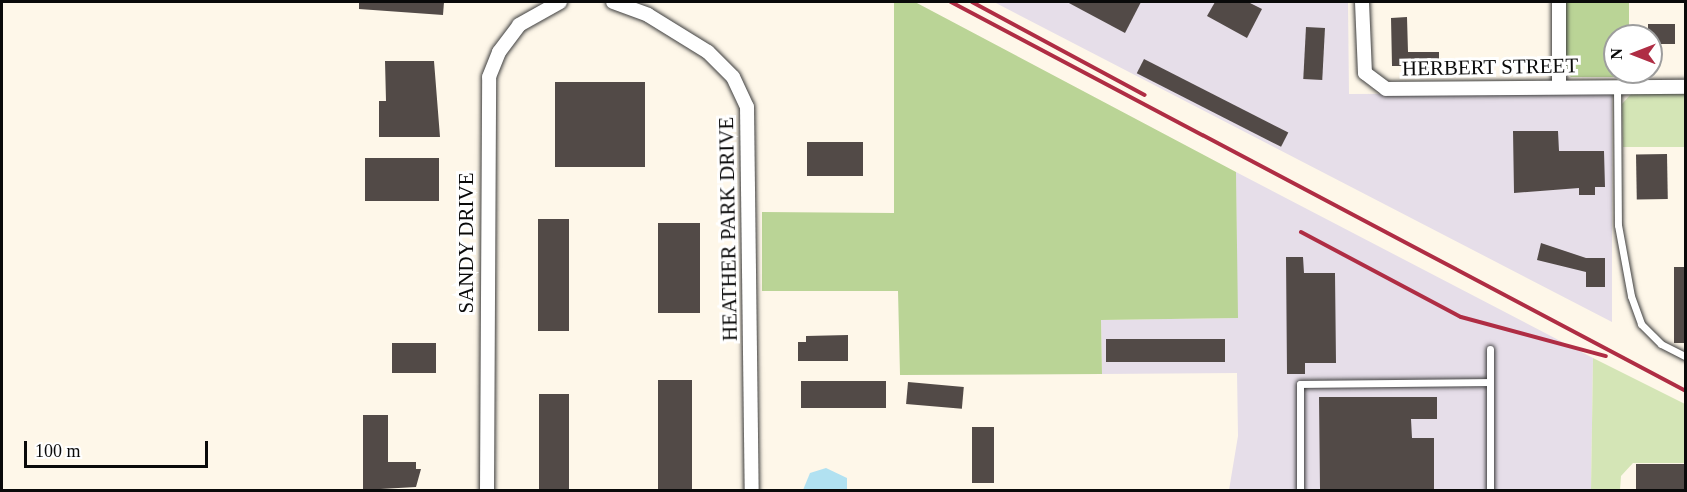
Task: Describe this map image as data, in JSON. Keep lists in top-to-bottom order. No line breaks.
{"streets":{"street":["HERBERT STREET","HEATHER PARK DRIVE","SANDY DRIVE"]},"scale_bar":"100 m","north":"left"}
